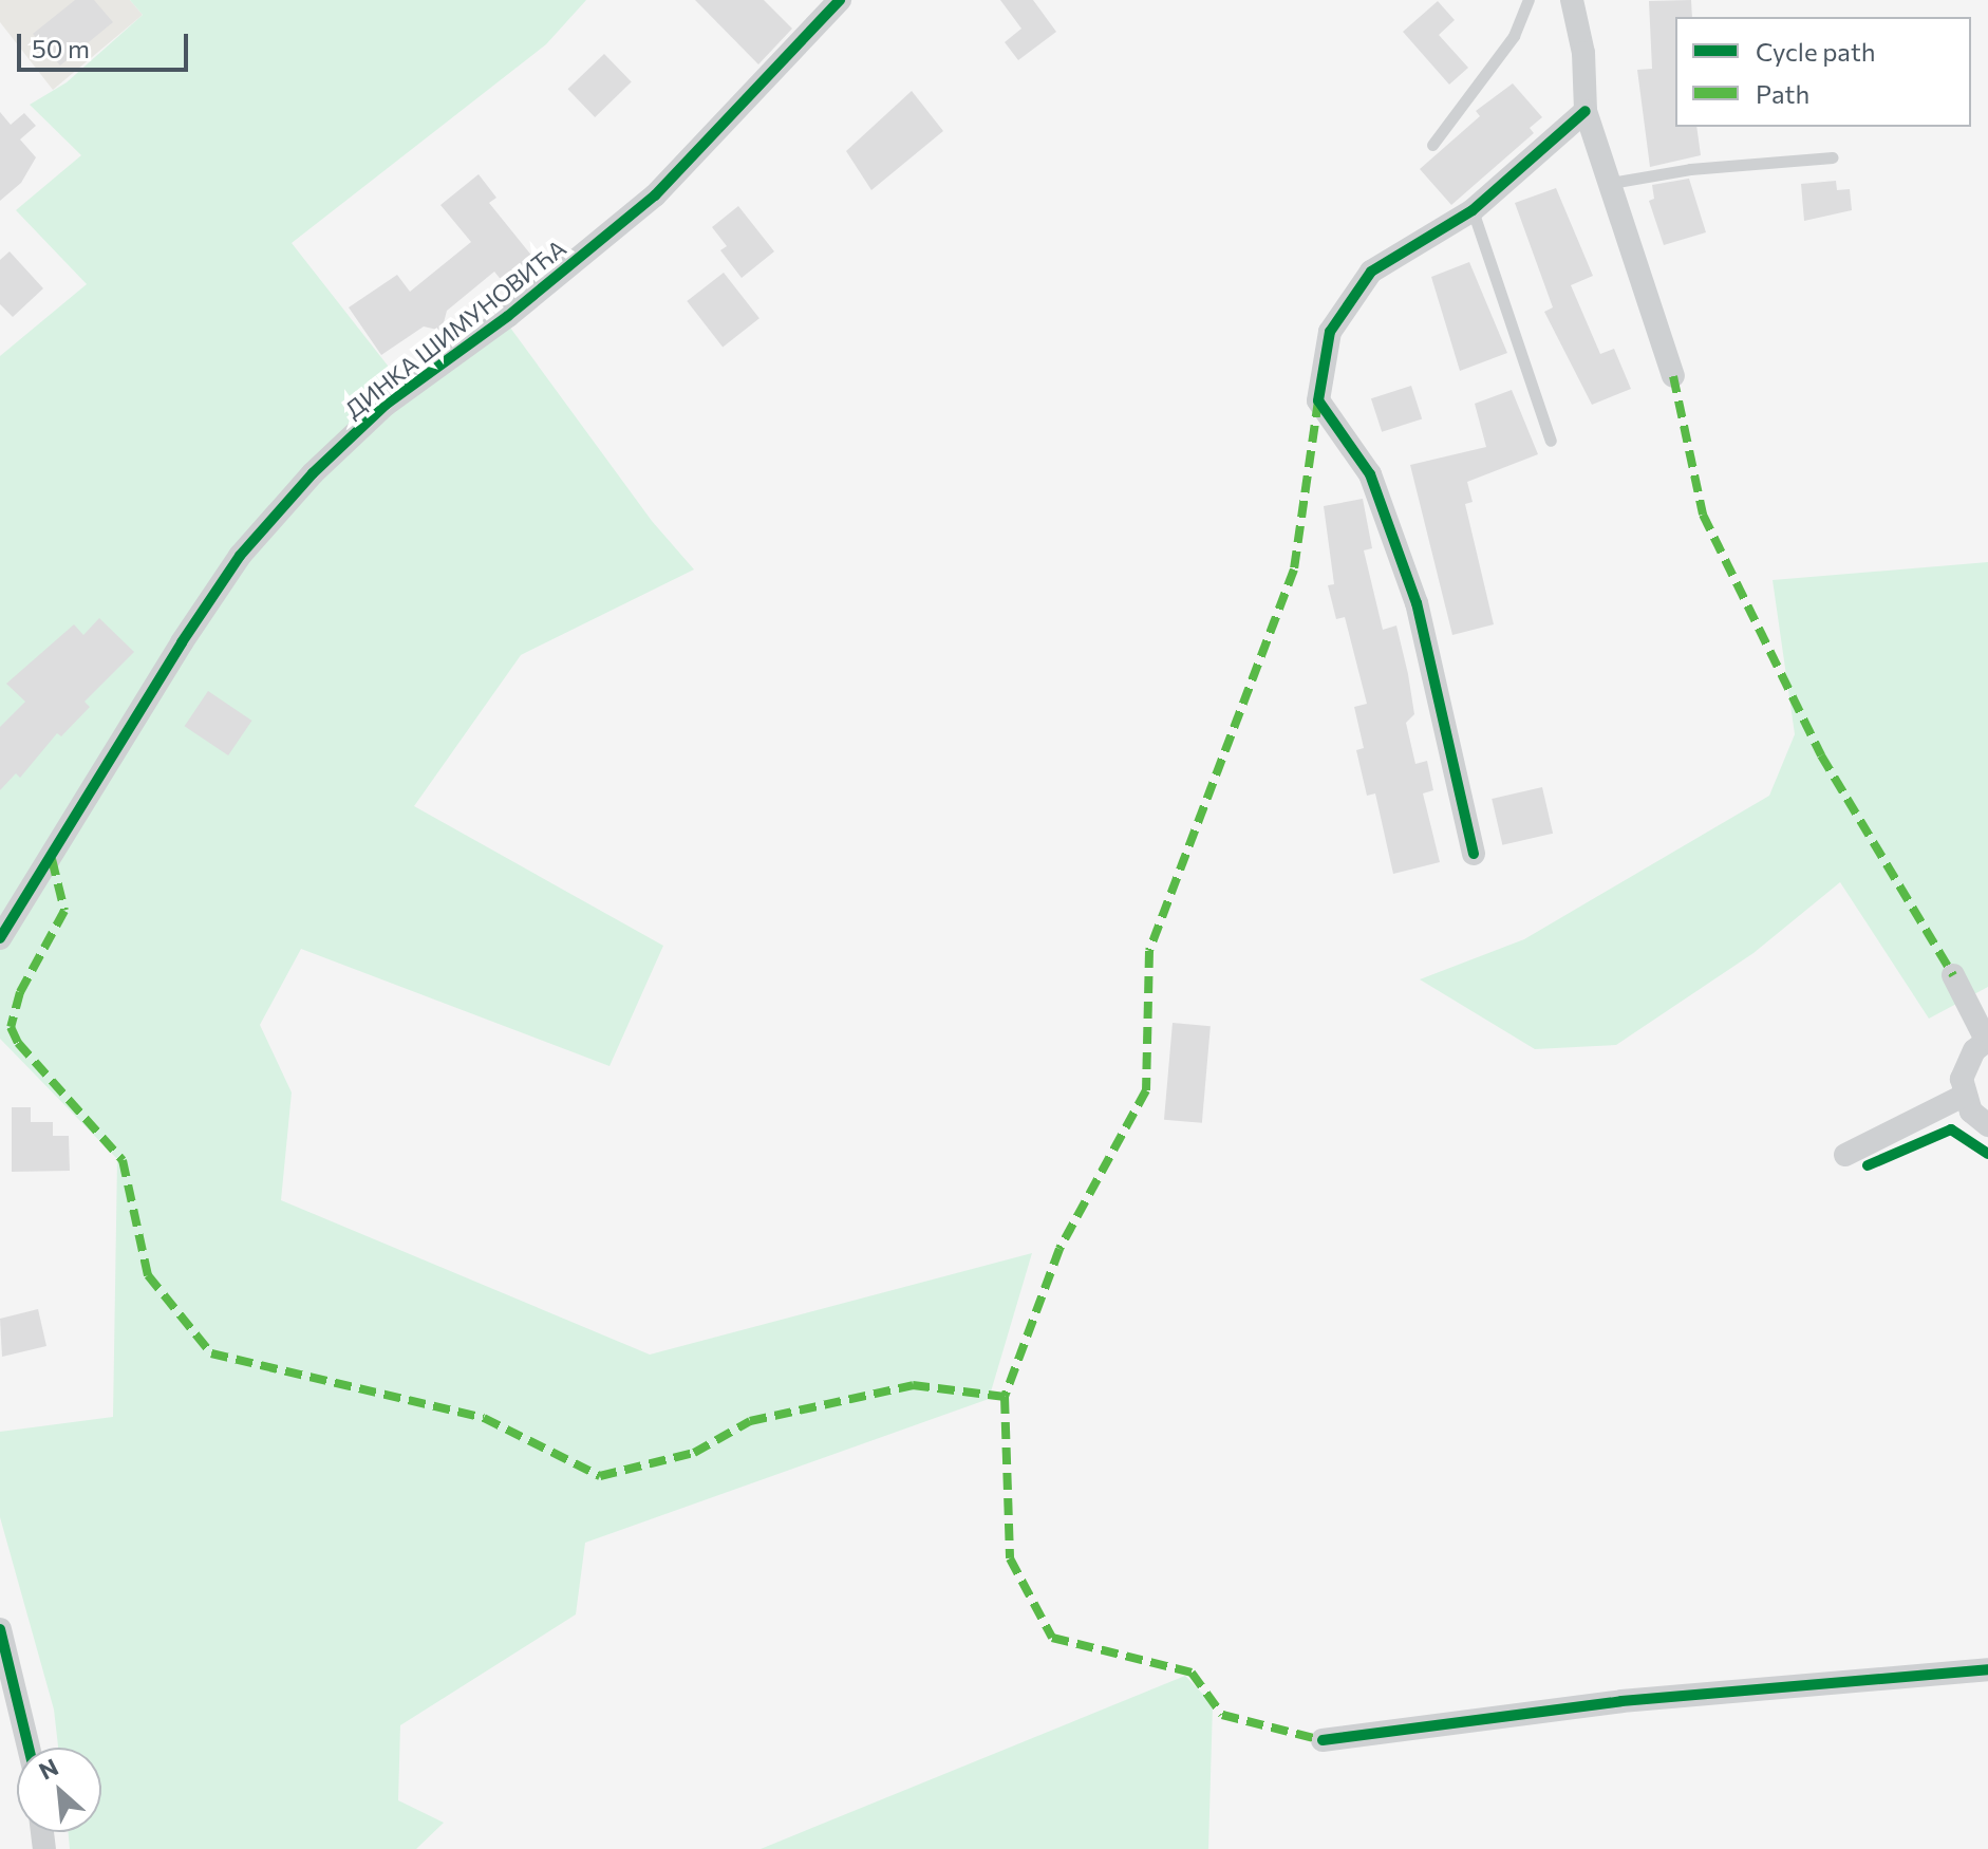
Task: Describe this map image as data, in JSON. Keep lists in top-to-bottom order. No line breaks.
{"streets":{"street":["ДИНКА ШИМУНОВИЋА"]},"legend":["Cycle path","Path"],"scale_bar":"50 m","north":"top left"}
